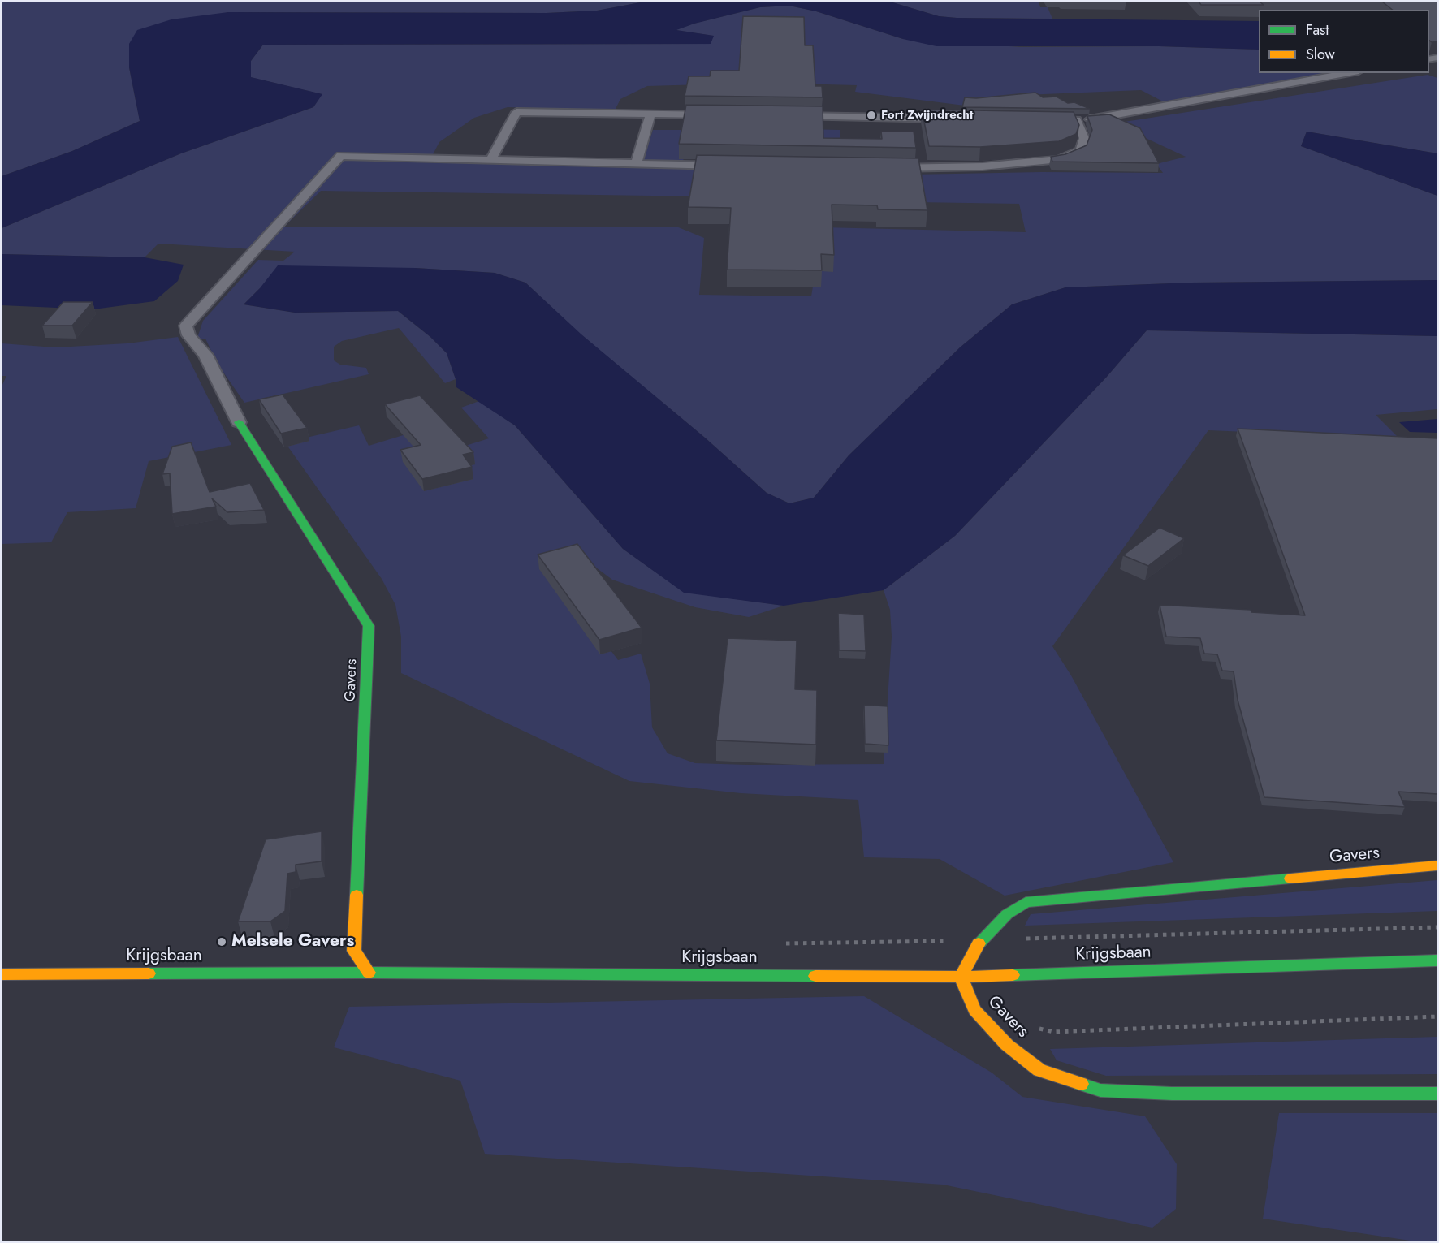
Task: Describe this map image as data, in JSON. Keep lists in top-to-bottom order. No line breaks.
{"streets":{"street":["Gavers","Krijgsbaan"]},"crossings":[["Gavers","Krijgsbaan"]],"places":["Fort Zwijndrecht","Melsele Gavers"],"legend":["Fast","Slow"]}
